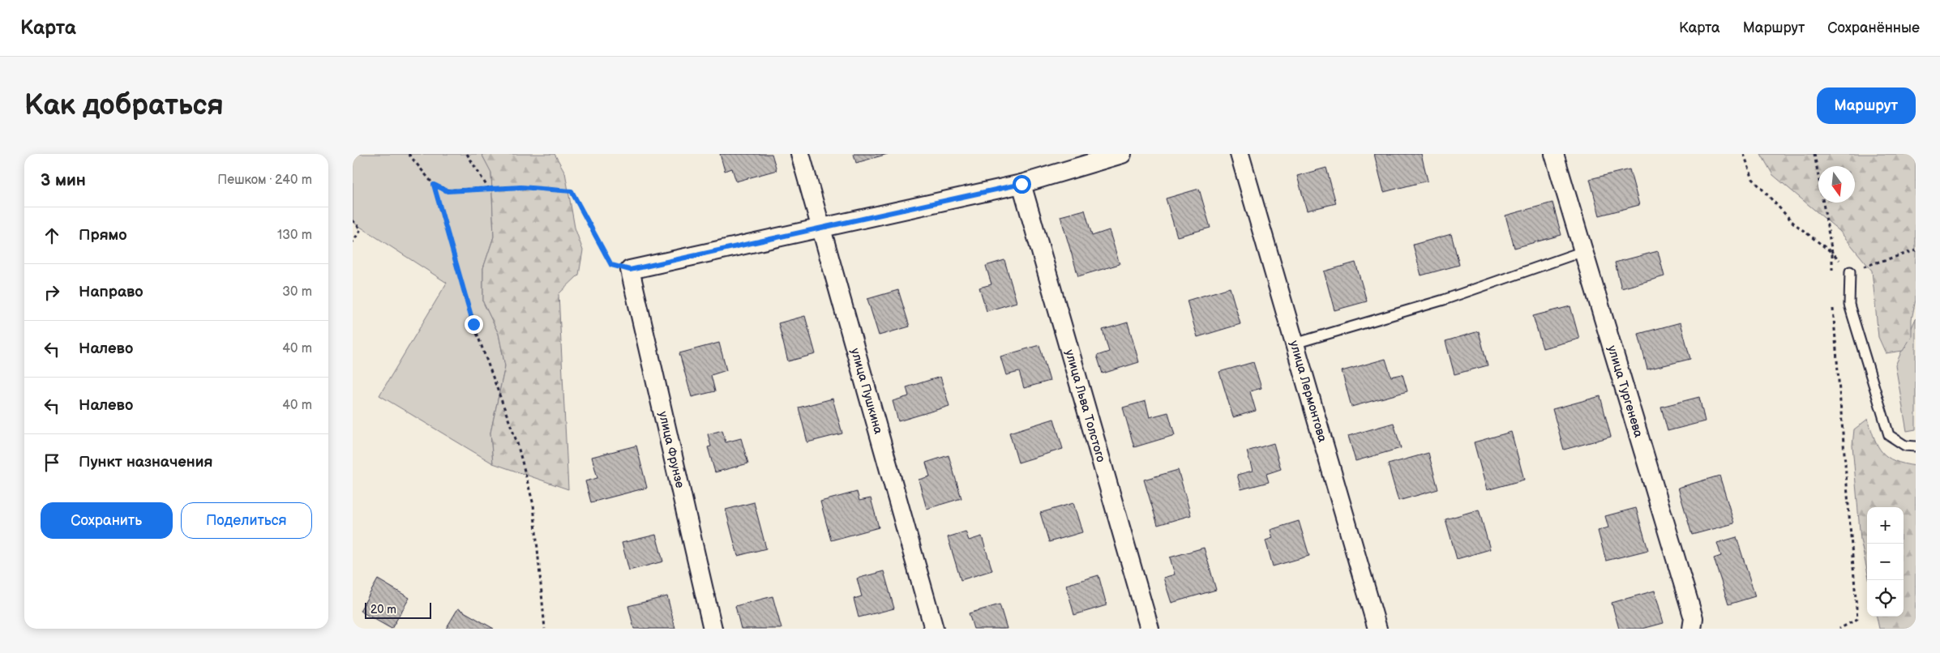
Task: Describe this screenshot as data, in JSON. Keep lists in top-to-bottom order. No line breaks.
{"streets":{"street":["улица Пушкина","улица Лермонтова","улица Тургенева","улица Льва Толстого","улица Фрунзе"]},"scale_bar":"20 m","north":"bottom","page":{"header":"Карта","nav":["Карта","Маршрут","Сохранённые"],"buttons":["Маршрут",["Сохранить","Поделиться"]],"title":"Как добраться","heading":["3 мин","Пешком · 240 m"],"list":[["Прямо","130 m"],["Направо","30 m"],["Налево","40 m"],["Налево","40 m"],"Пункт назначения"],"map_buttons":["+","−"],"scale":"20 m"}}
